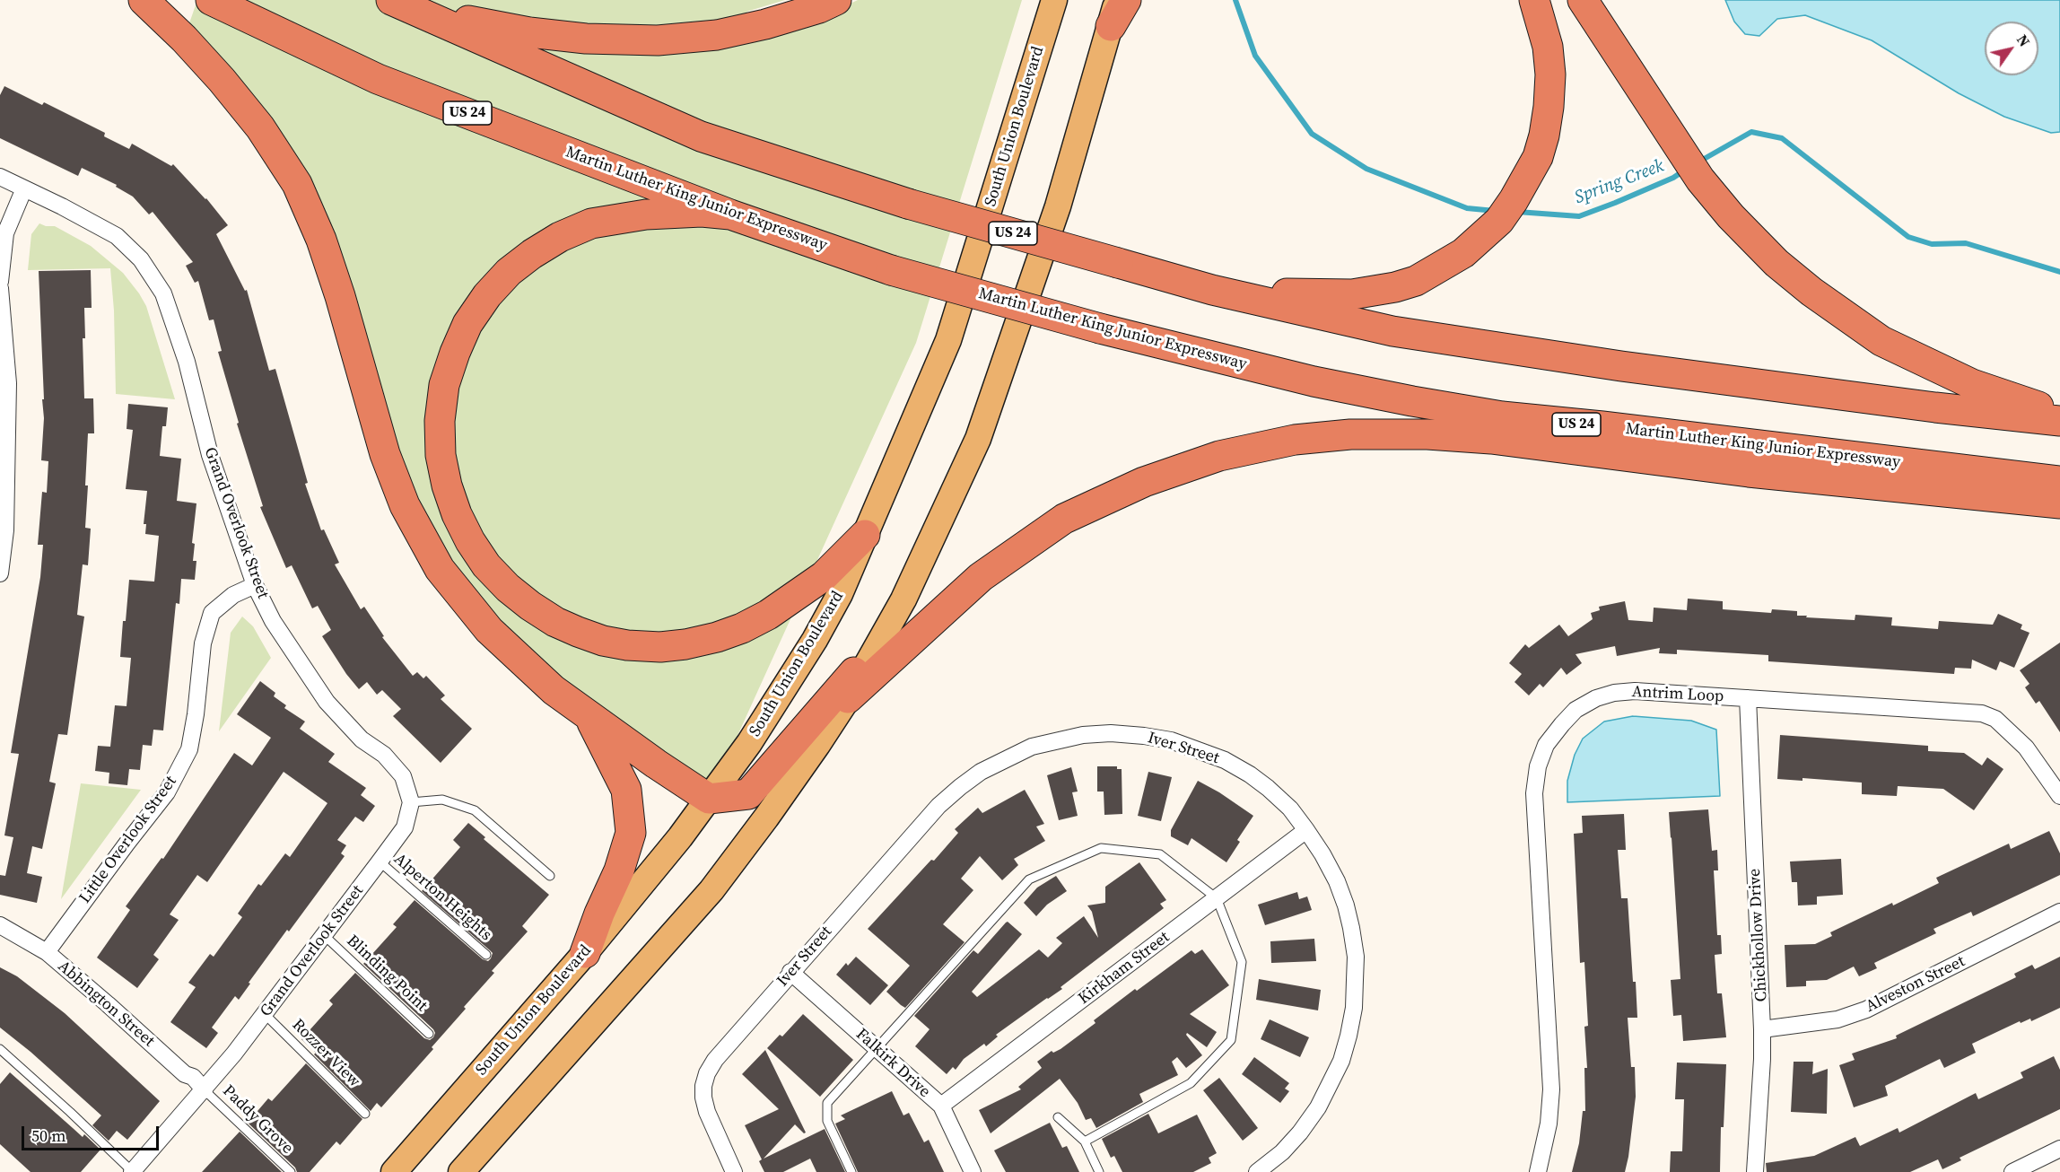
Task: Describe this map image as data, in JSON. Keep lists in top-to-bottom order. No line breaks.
{"streets":{"highway":["US 24","Martin Luther King Junior Expressway"],"main road":["South Union Boulevard"],"street":["Grand Overlook Street","Antrim Loop","Iver Street","Little Overlook Street","Chickhollow Drive","Kirkham Street","Alveston Street","Abbington Street","Falkirk Drive"],"lane":["Alperton Heights","Blinding Point","Rozzer View","Paddy Grove"]},"crossings":[["Grand Overlook Street","Little Overlook Street"],["Grand Overlook Street","Alperton Heights"],["Grand Overlook Street","Blinding Point"],["Grand Overlook Street","Abbington Street"],["Grand Overlook Street","Rozzer View"],["Grand Overlook Street","Paddy Grove"],["Antrim Loop","Chickhollow Drive"],["Iver Street","Kirkham Street"],["Iver Street","Falkirk Drive"],["Little Overlook Street","Abbington Street"],["Chickhollow Drive","Alveston Street"],["Kirkham Street","Falkirk Drive"],["Abbington Street","Paddy Grove"]],"water":["Spring Creek"],"scale_bar":"50 m","north":"top right"}
